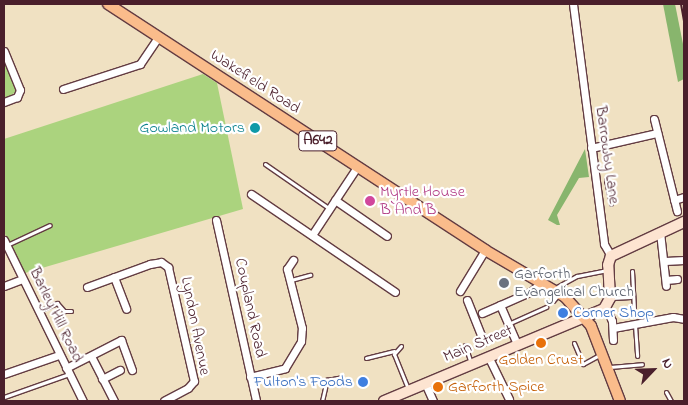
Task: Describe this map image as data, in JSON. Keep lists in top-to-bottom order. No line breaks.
{"streets":{"main road":["Wakefield Road","A642","Main Street"],"street":["Barrowby Lane","Coupland Road","Barley Hill Road","Lyndon Avenue"]},"crossings":[["Wakefield Road","A642"],["Wakefield Road","Main Street"],["A642","Main Street"]],"places":["Gowland Motors","Myrtle House B And B","Garforth Evangelical Church","Corner Shop","Golden Crust","Fulton's Foods","Garforth Spice"],"north":"top right"}
